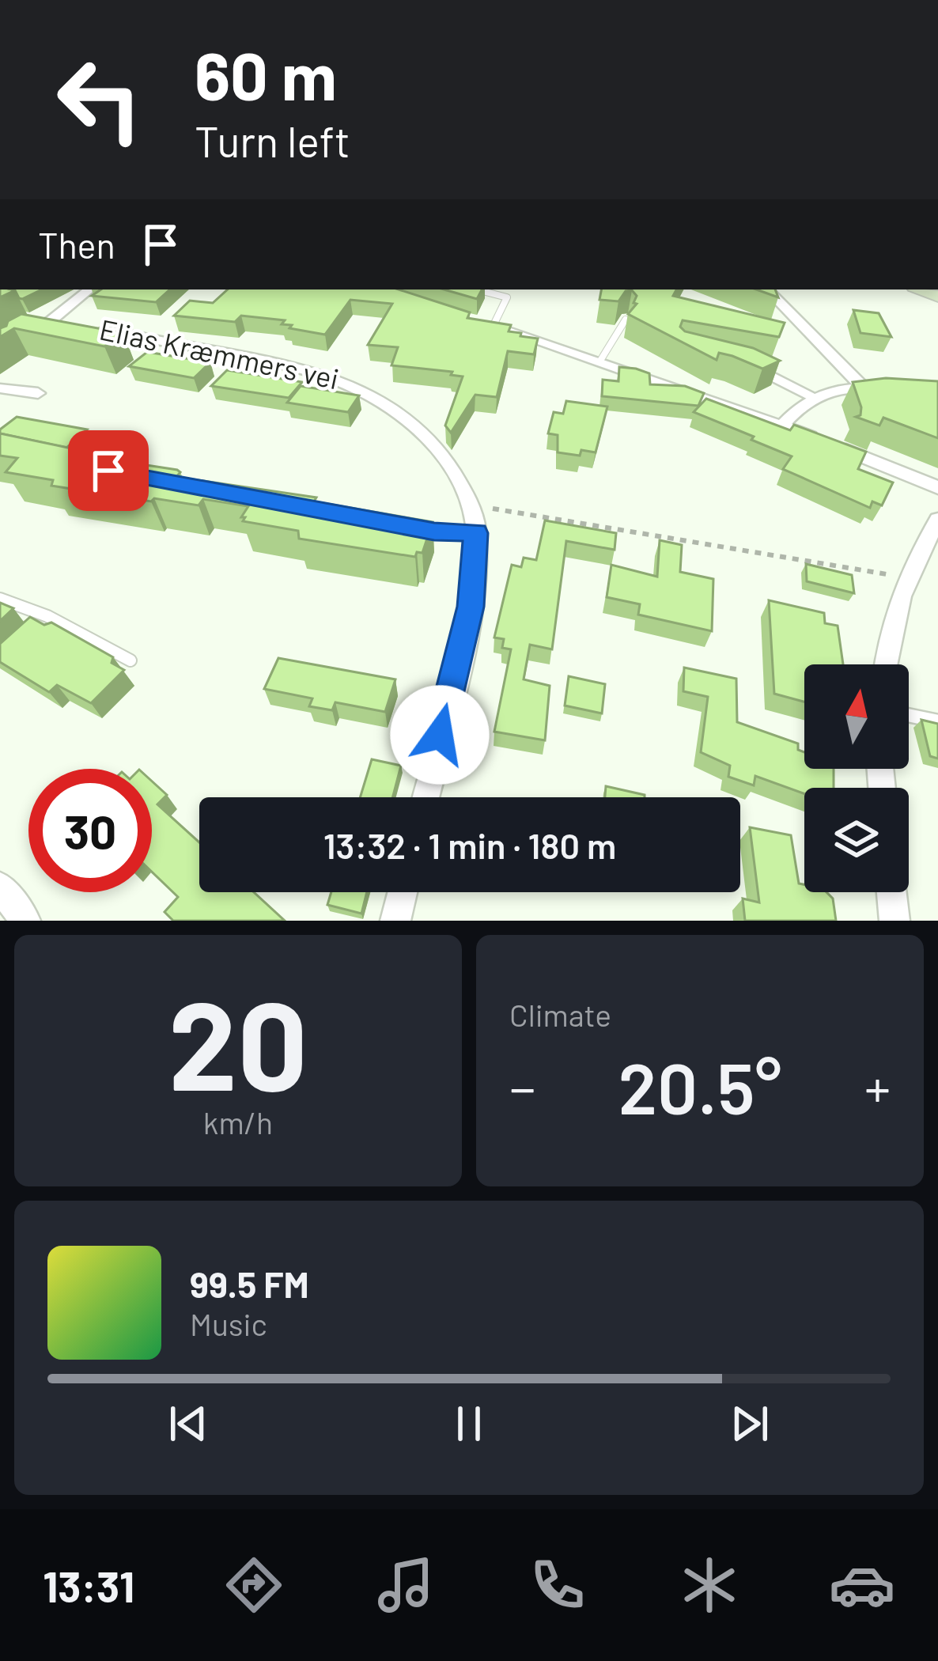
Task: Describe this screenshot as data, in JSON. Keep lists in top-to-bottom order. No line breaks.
{"streets":{"street":["Elias Kræmmers vei"]},"north":"top","page":{"turn":["60 m","Turn left"],"then":"Then","limit":"30","trip":"13:32 · 1 min · 180 m","tile":[["20","km/h"],"Climate"],"heat":["−","20.5°","+"],"song":["99.5 FM","Music"],"tabs":"13:31"}}
